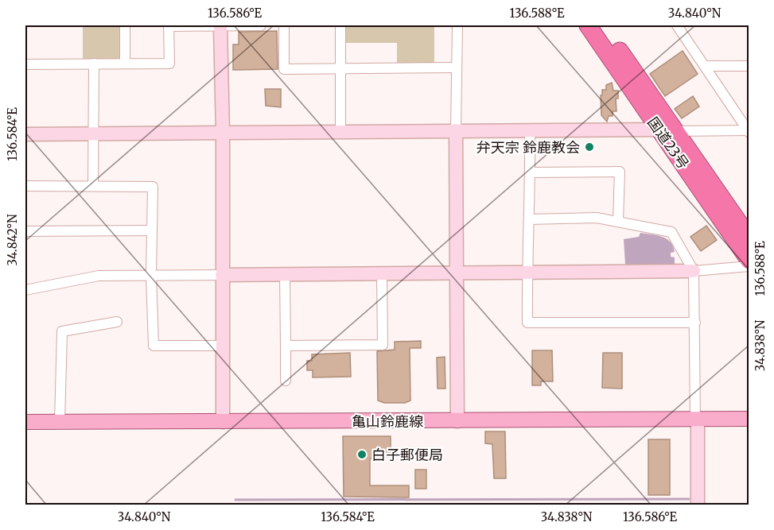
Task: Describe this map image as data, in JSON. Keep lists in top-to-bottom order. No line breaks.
{"streets":{"highway":["国道23号"],"main road":["亀山鈴鹿線"]},"places":["弁天宗 鈴鹿教会","白子郵便局"],"coordinates":["136.586°E","136.588°E","34.840°N","136.584°E","34.842°N","34.838°N"]}
